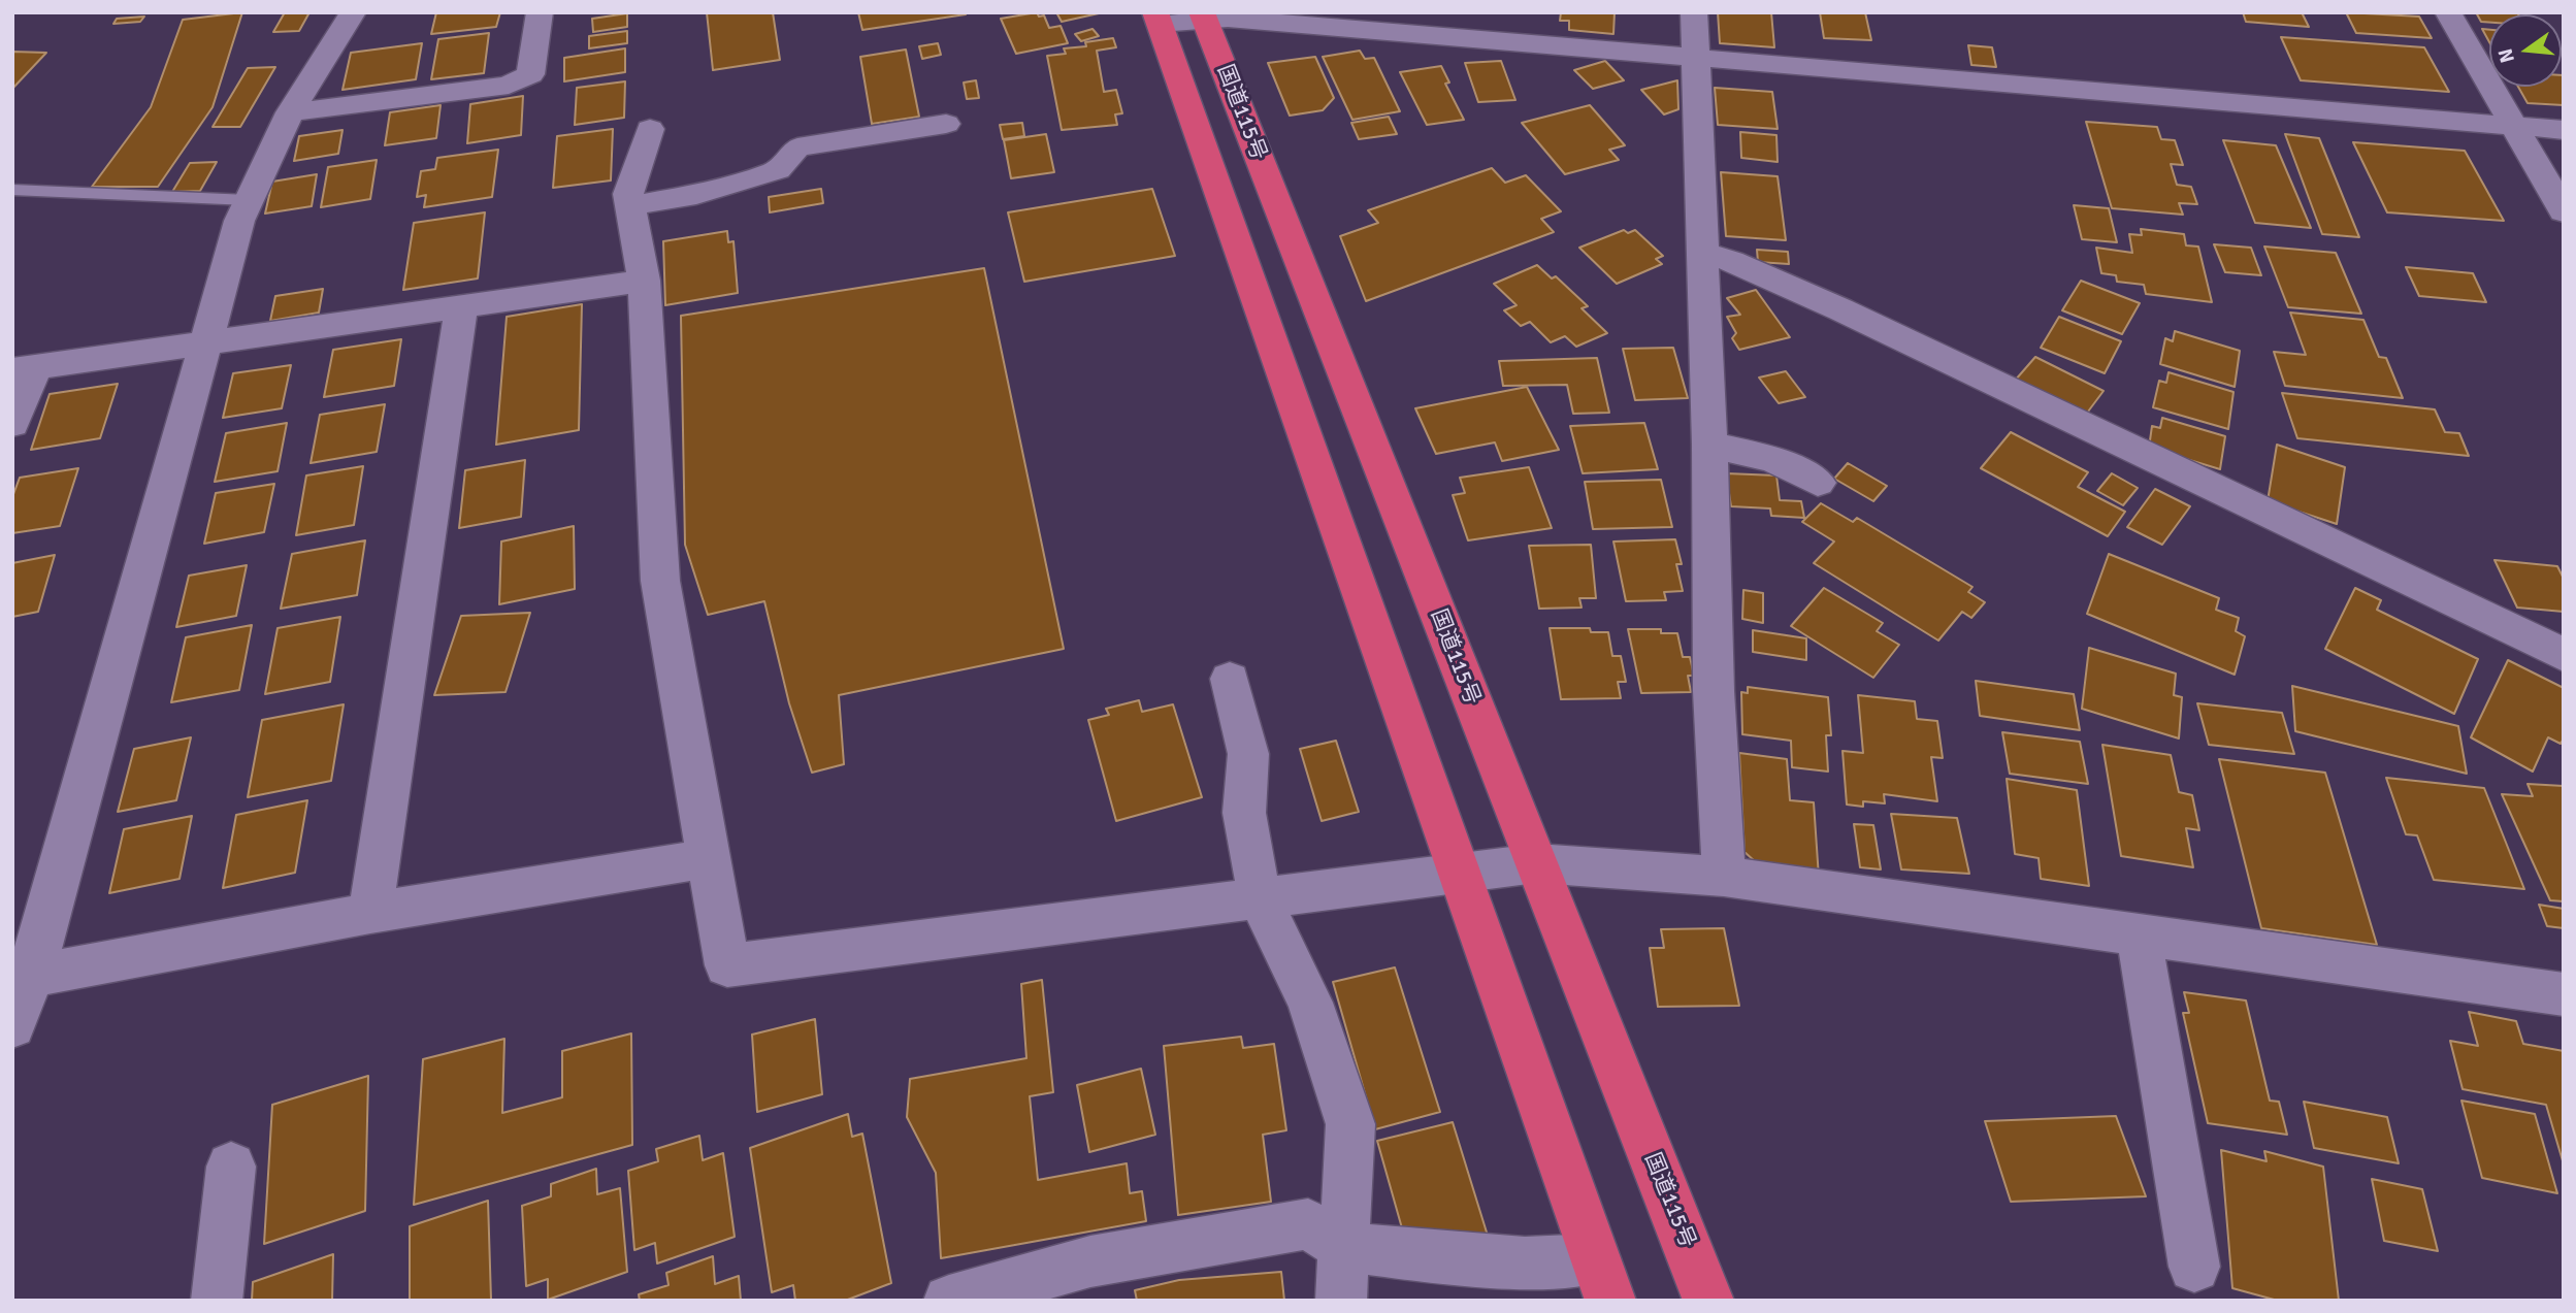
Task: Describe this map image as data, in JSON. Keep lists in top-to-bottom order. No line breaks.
{"streets":{"highway":["国道115号"]},"north":"left"}
